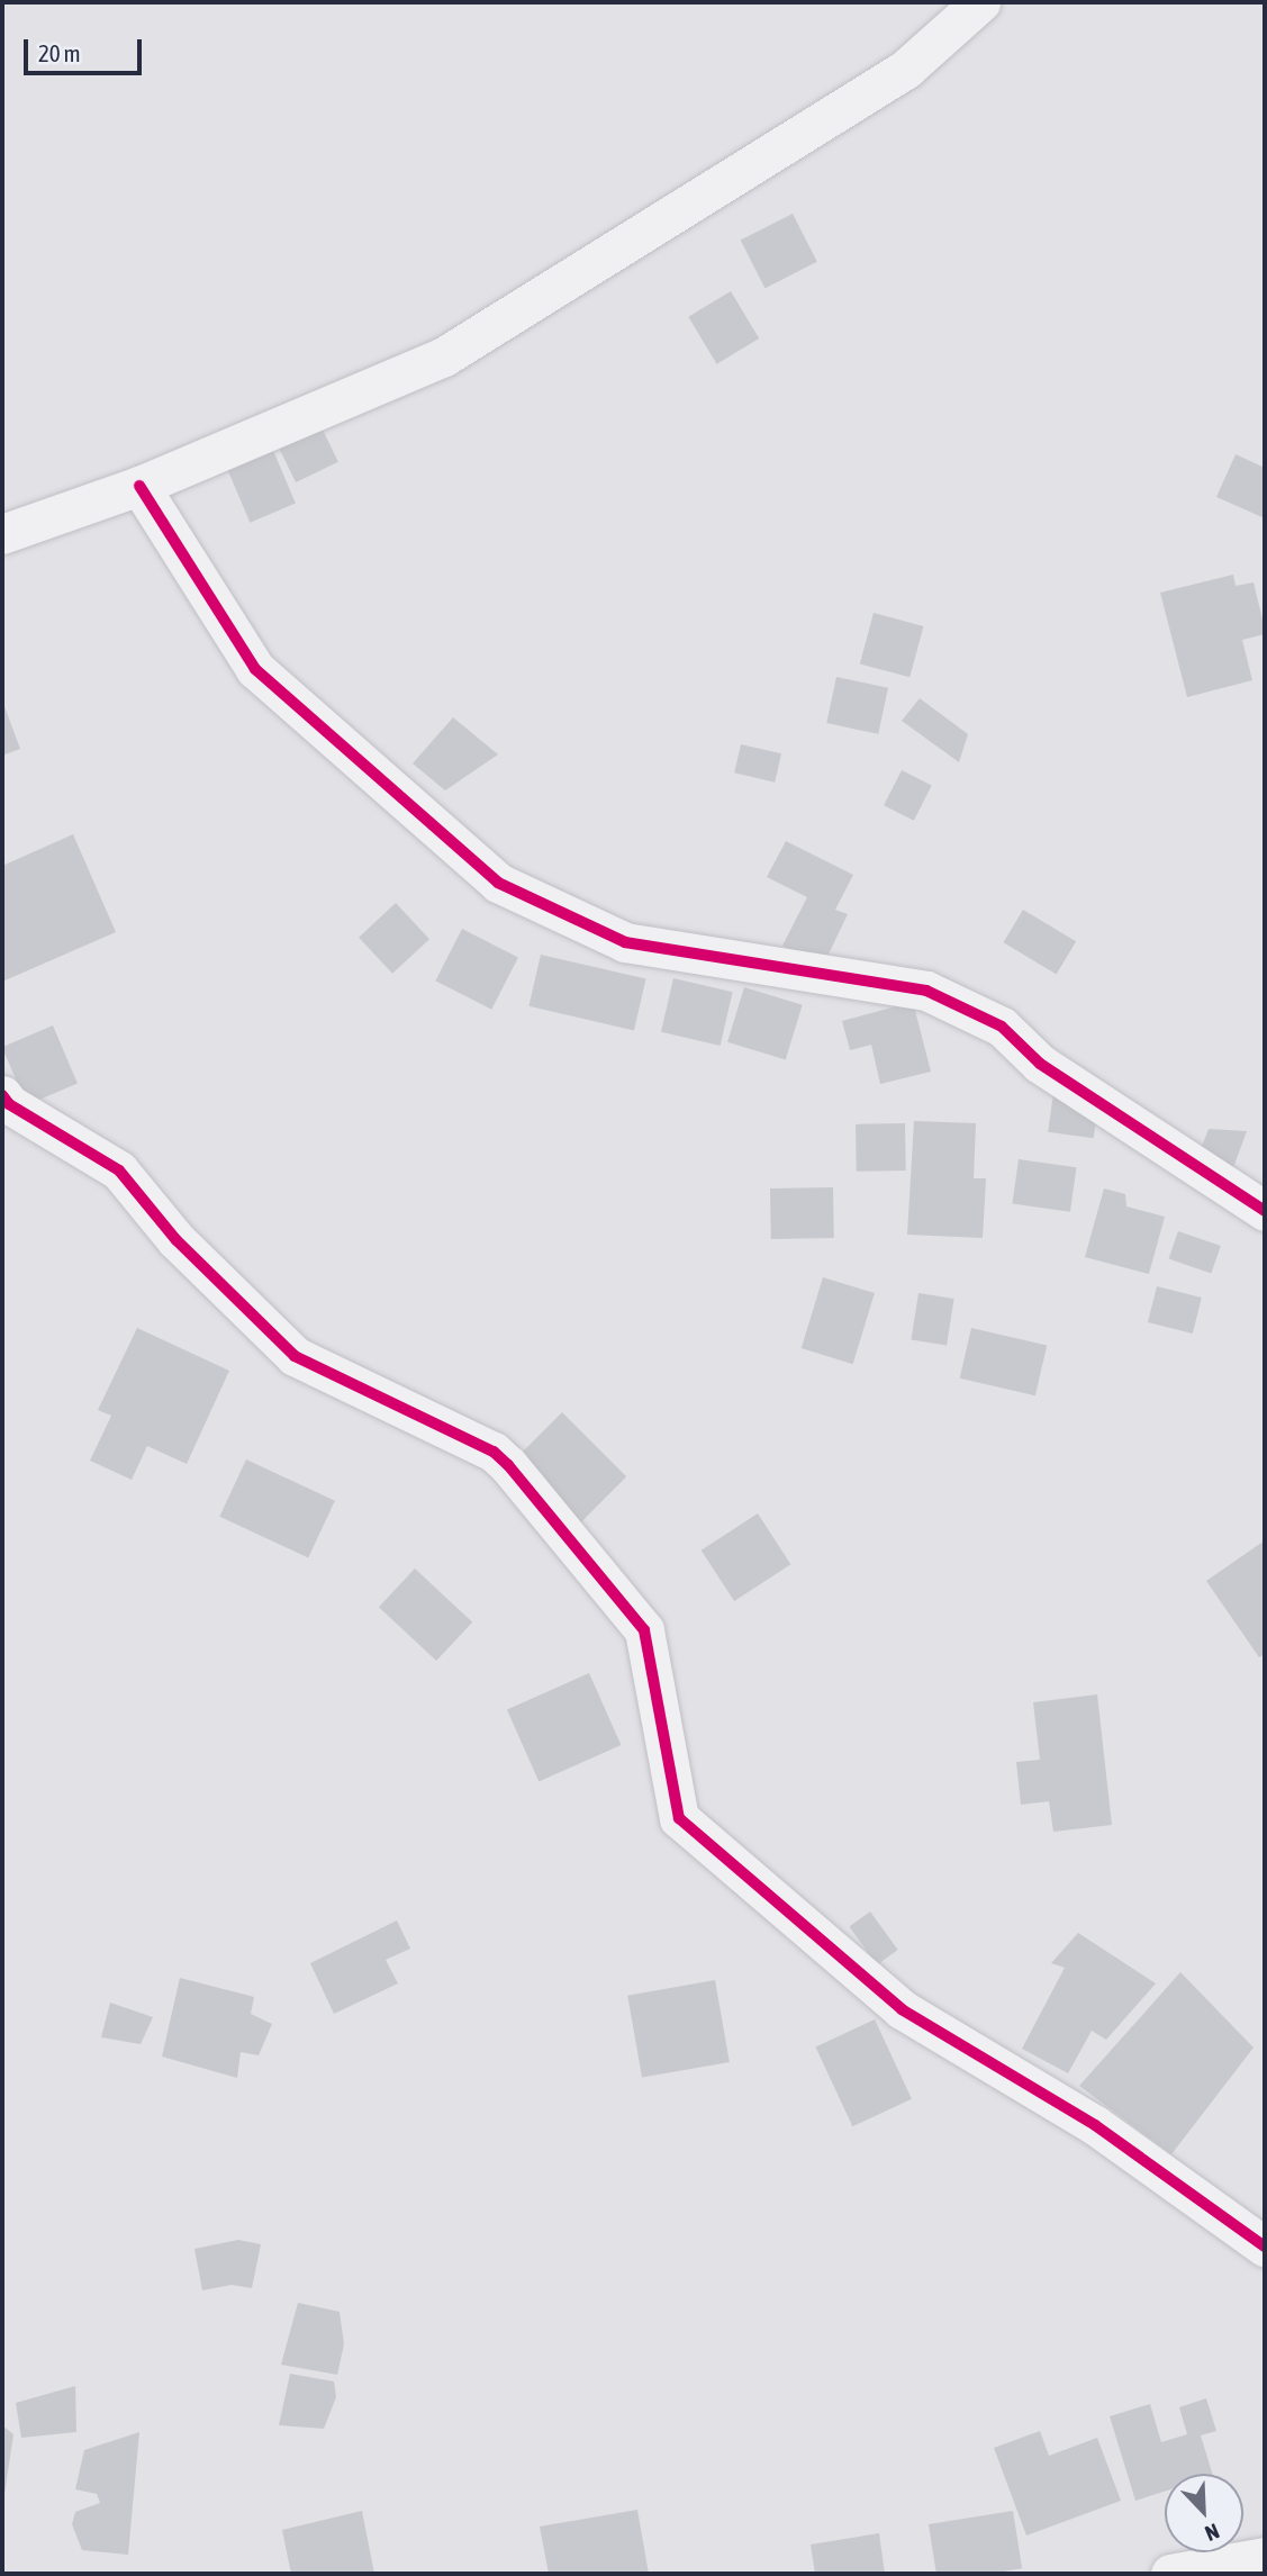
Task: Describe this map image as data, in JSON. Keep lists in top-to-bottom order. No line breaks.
{"scale_bar":"20 m","north":"bottom right"}
